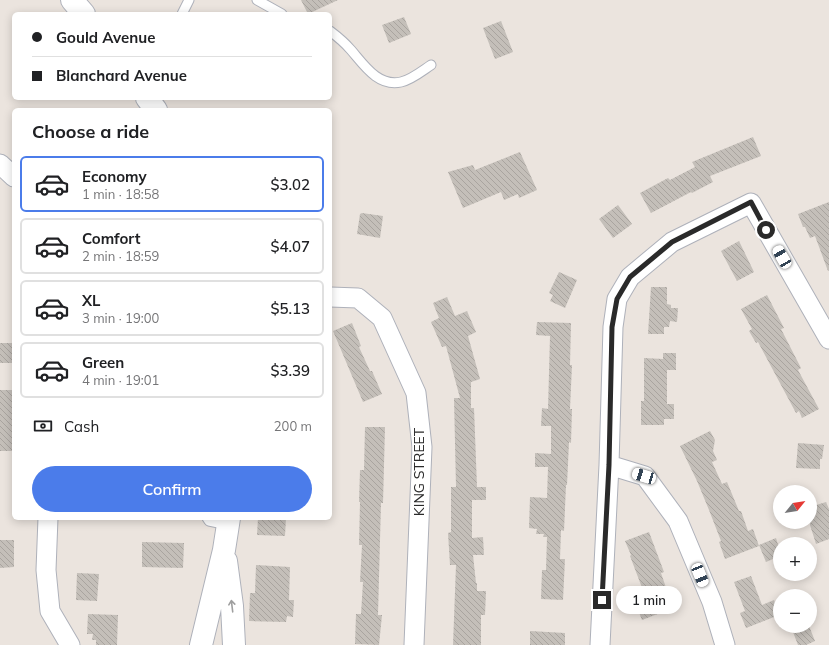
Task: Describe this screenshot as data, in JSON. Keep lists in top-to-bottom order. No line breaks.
{"streets":{"street":["KING STREET"]},"north":"top right","page":{"banner":["Gould Avenue","Blanchard Avenue"],"heading":"Choose a ride","list":[{"name":"Economy","note":"1 min · 18:58","value":"$3.02"},{"name":"Comfort","note":"2 min · 18:59","value":"$4.07"},{"name":"XL","note":"3 min · 19:00","value":"$5.13"},{"name":"Green","note":"4 min · 19:01","value":"$3.39"}],"pay":["Cash","200 m"],"buttons":"Confirm","map_buttons":["+","−"],"bubble":"1 min"}}
